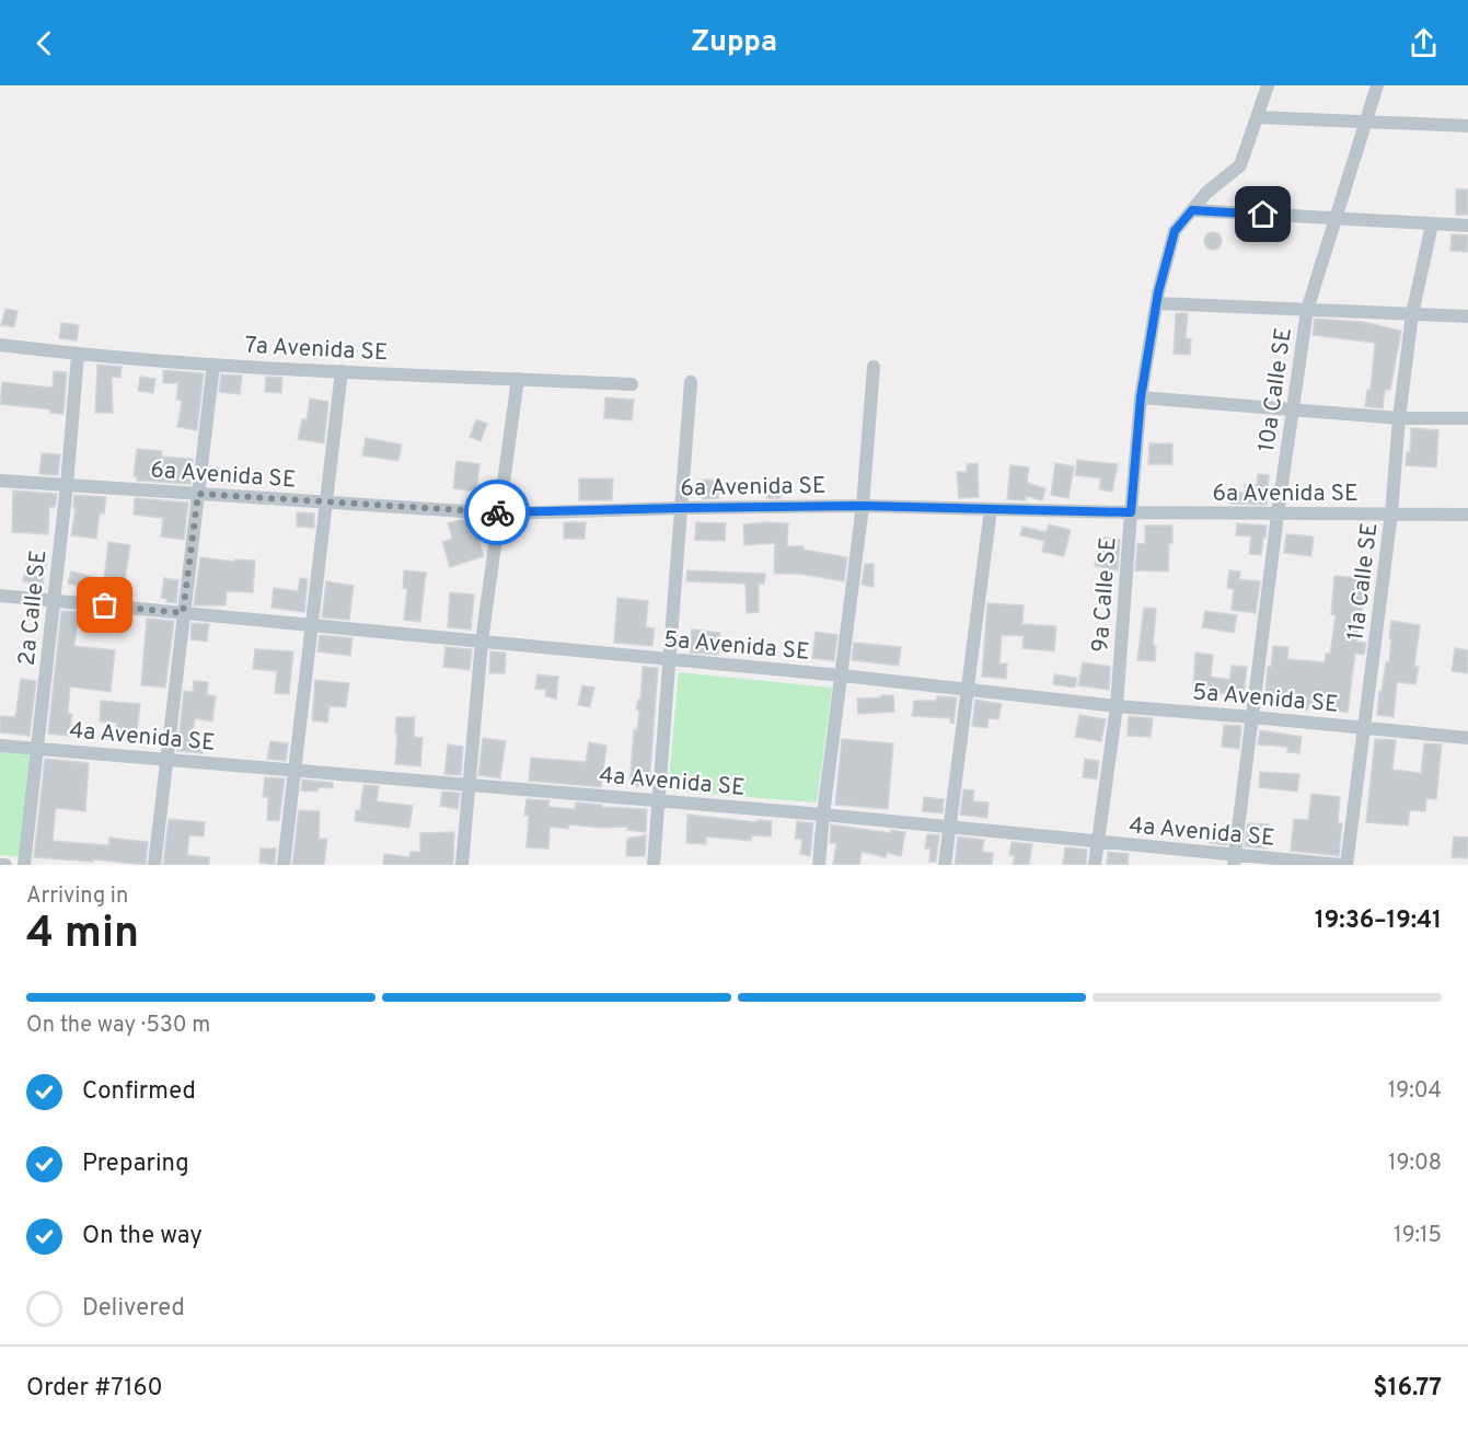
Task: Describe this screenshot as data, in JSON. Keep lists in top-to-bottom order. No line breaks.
{"streets":{"street":["7a Avenida SE","10a Calle SE","6a Avenida SE","11a Calle SE","9a Calle SE","2a Calle SE","5a Avenida SE","4a Avenida SE"]},"crossings":[["7a Avenida SE","2a Calle SE"],["10a Calle SE","6a Avenida SE"],["10a Calle SE","5a Avenida SE"],["10a Calle SE","4a Avenida SE"],["6a Avenida SE","11a Calle SE"],["6a Avenida SE","9a Calle SE"],["6a Avenida SE","2a Calle SE"],["11a Calle SE","5a Avenida SE"],["9a Calle SE","5a Avenida SE"],["9a Calle SE","4a Avenida SE"],["2a Calle SE","5a Avenida SE"],["2a Calle SE","4a Avenida SE"]],"page":{"header":"Zuppa","heading":["4 min","Arriving in","19:36–19:41"],"panel":["Order #7160","$16.77"],"bar":"On the way · 530 m","list":[["Confirmed","19:04"],["Preparing","19:08"],["On the way","19:15"],"Delivered"]}}
